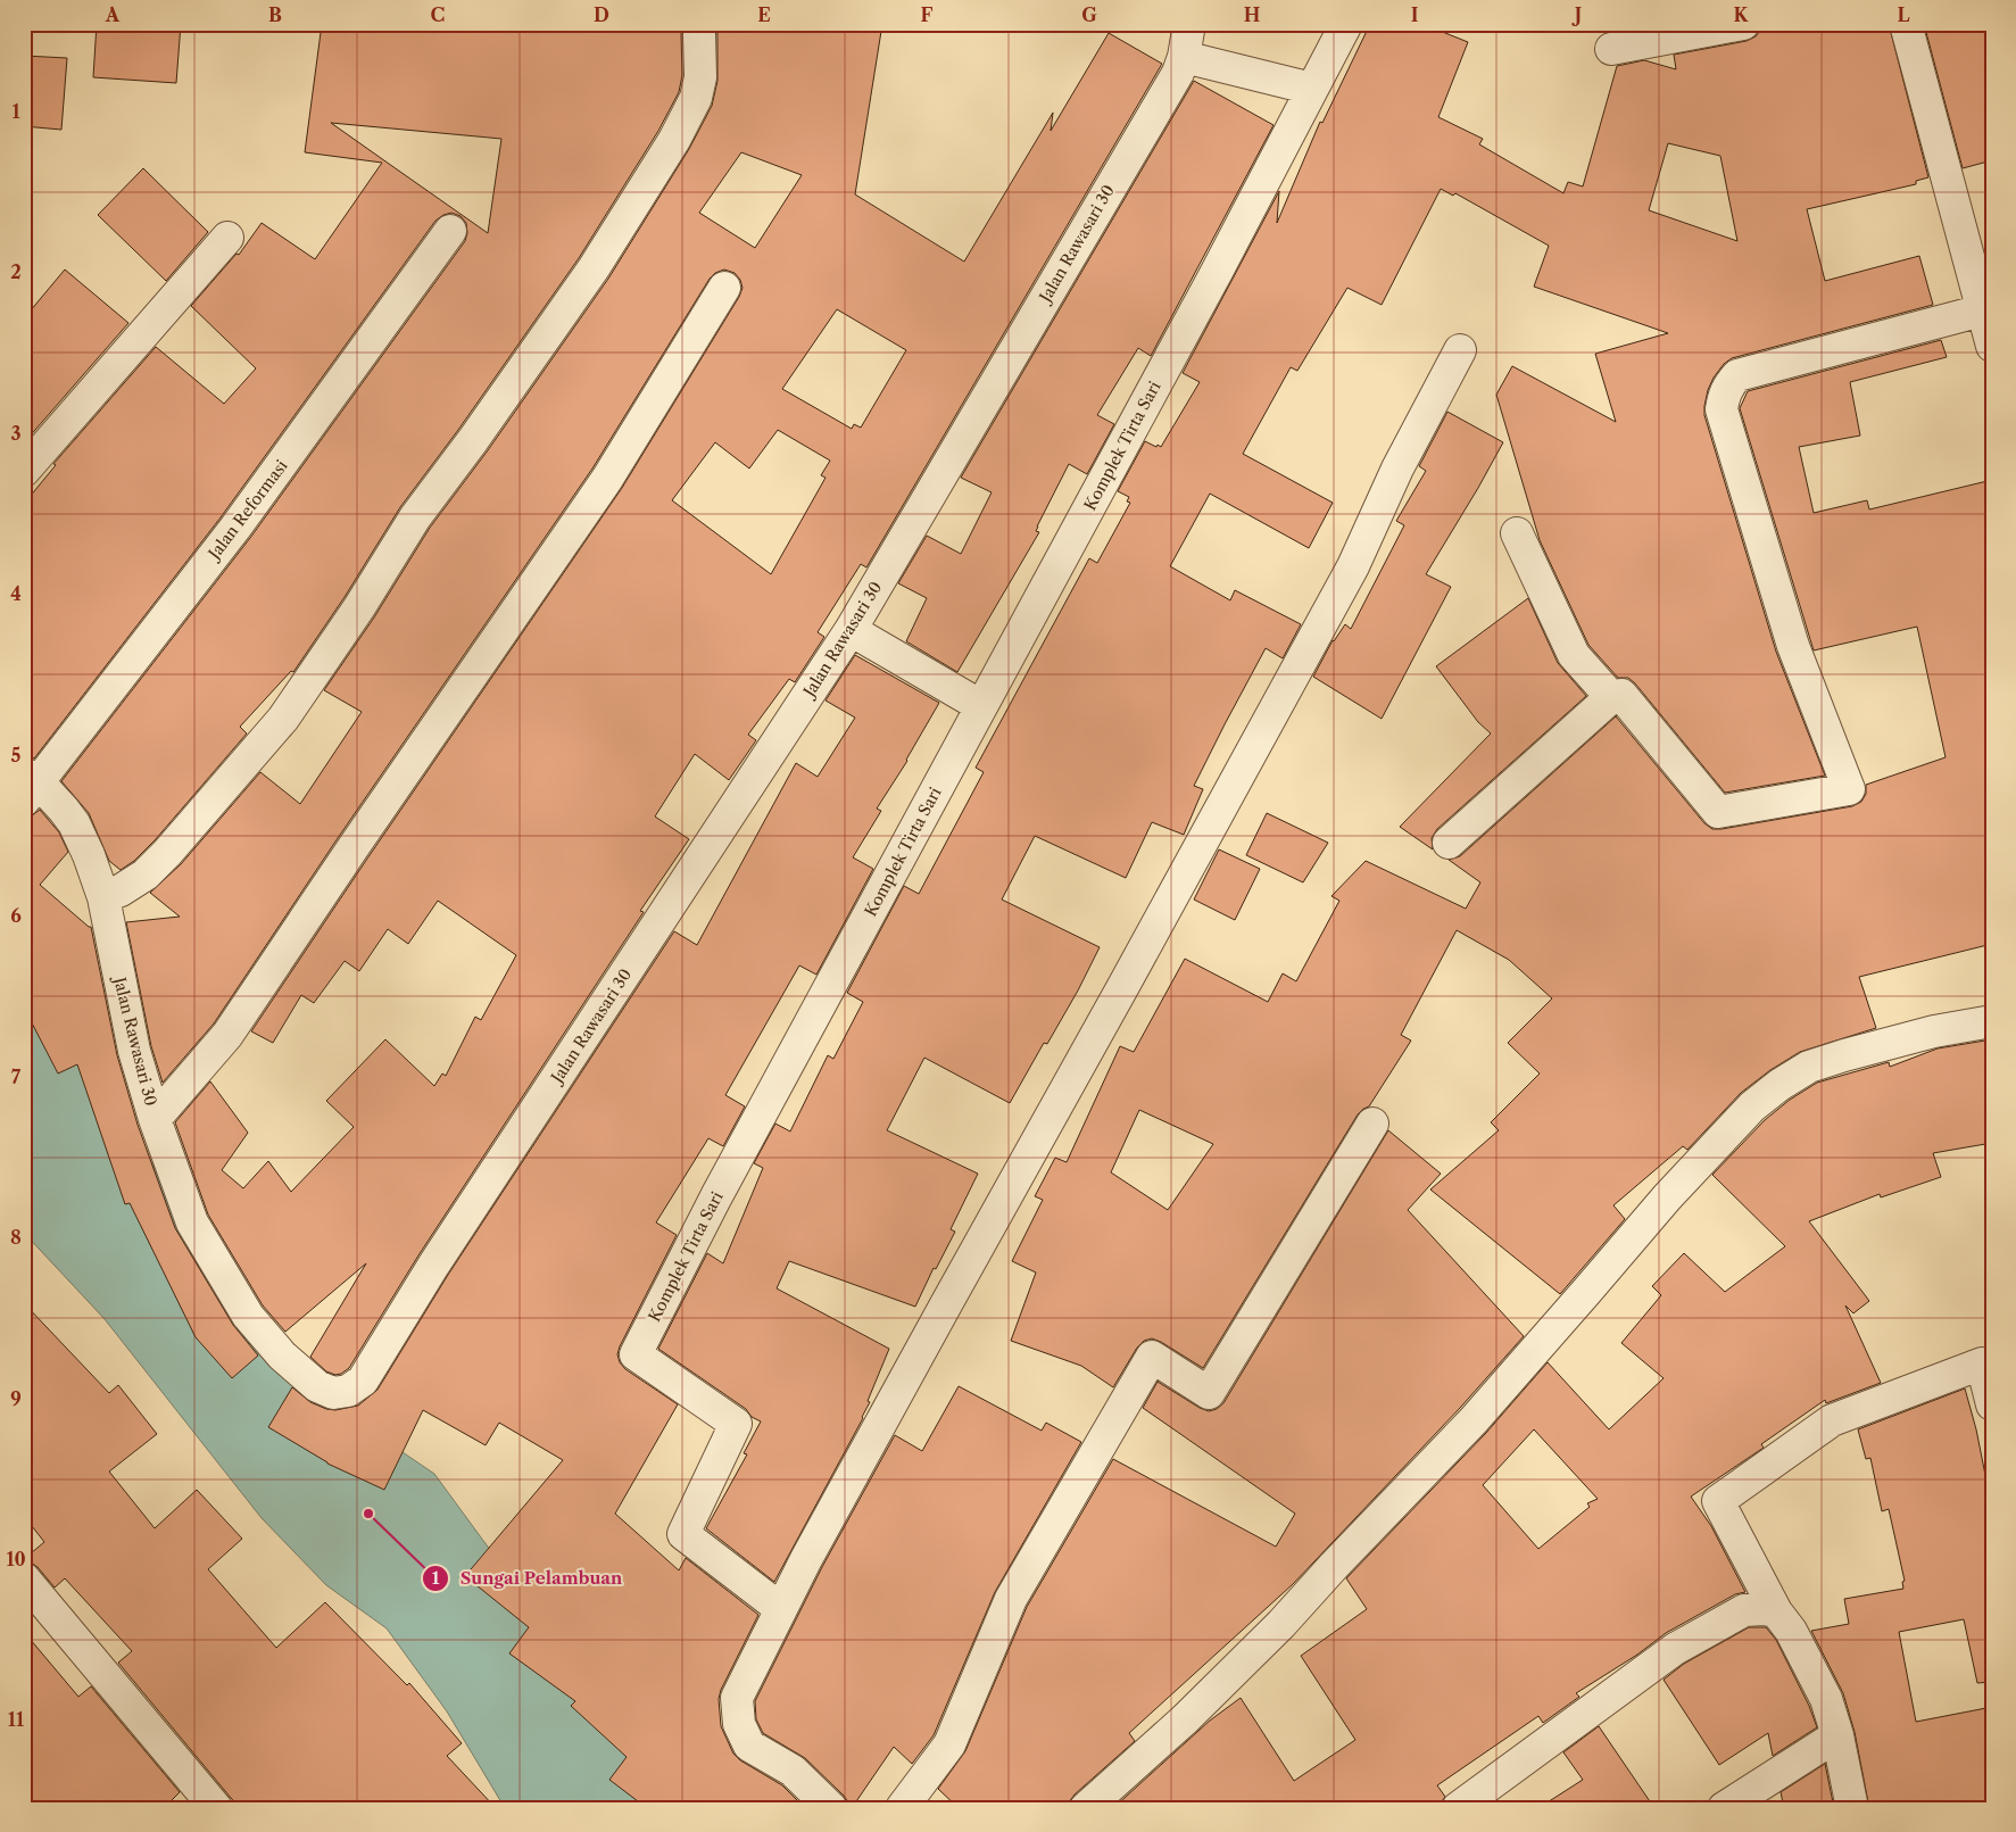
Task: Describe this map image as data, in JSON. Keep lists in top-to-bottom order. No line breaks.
{"streets":{"street":["Jalan Rawasari 30","Komplek Tirta Sari","Jalan Reformasi"]},"crossings":[["Jalan Rawasari 30","Jalan Reformasi"]],"places":["Sungai Pelambuan"],"grid":{"columns":["A","B","C","D","E","F","G","H","I","J","K","L"],"rows":["1","2","3","4","5","6","7","8","9","10","11"]}}
